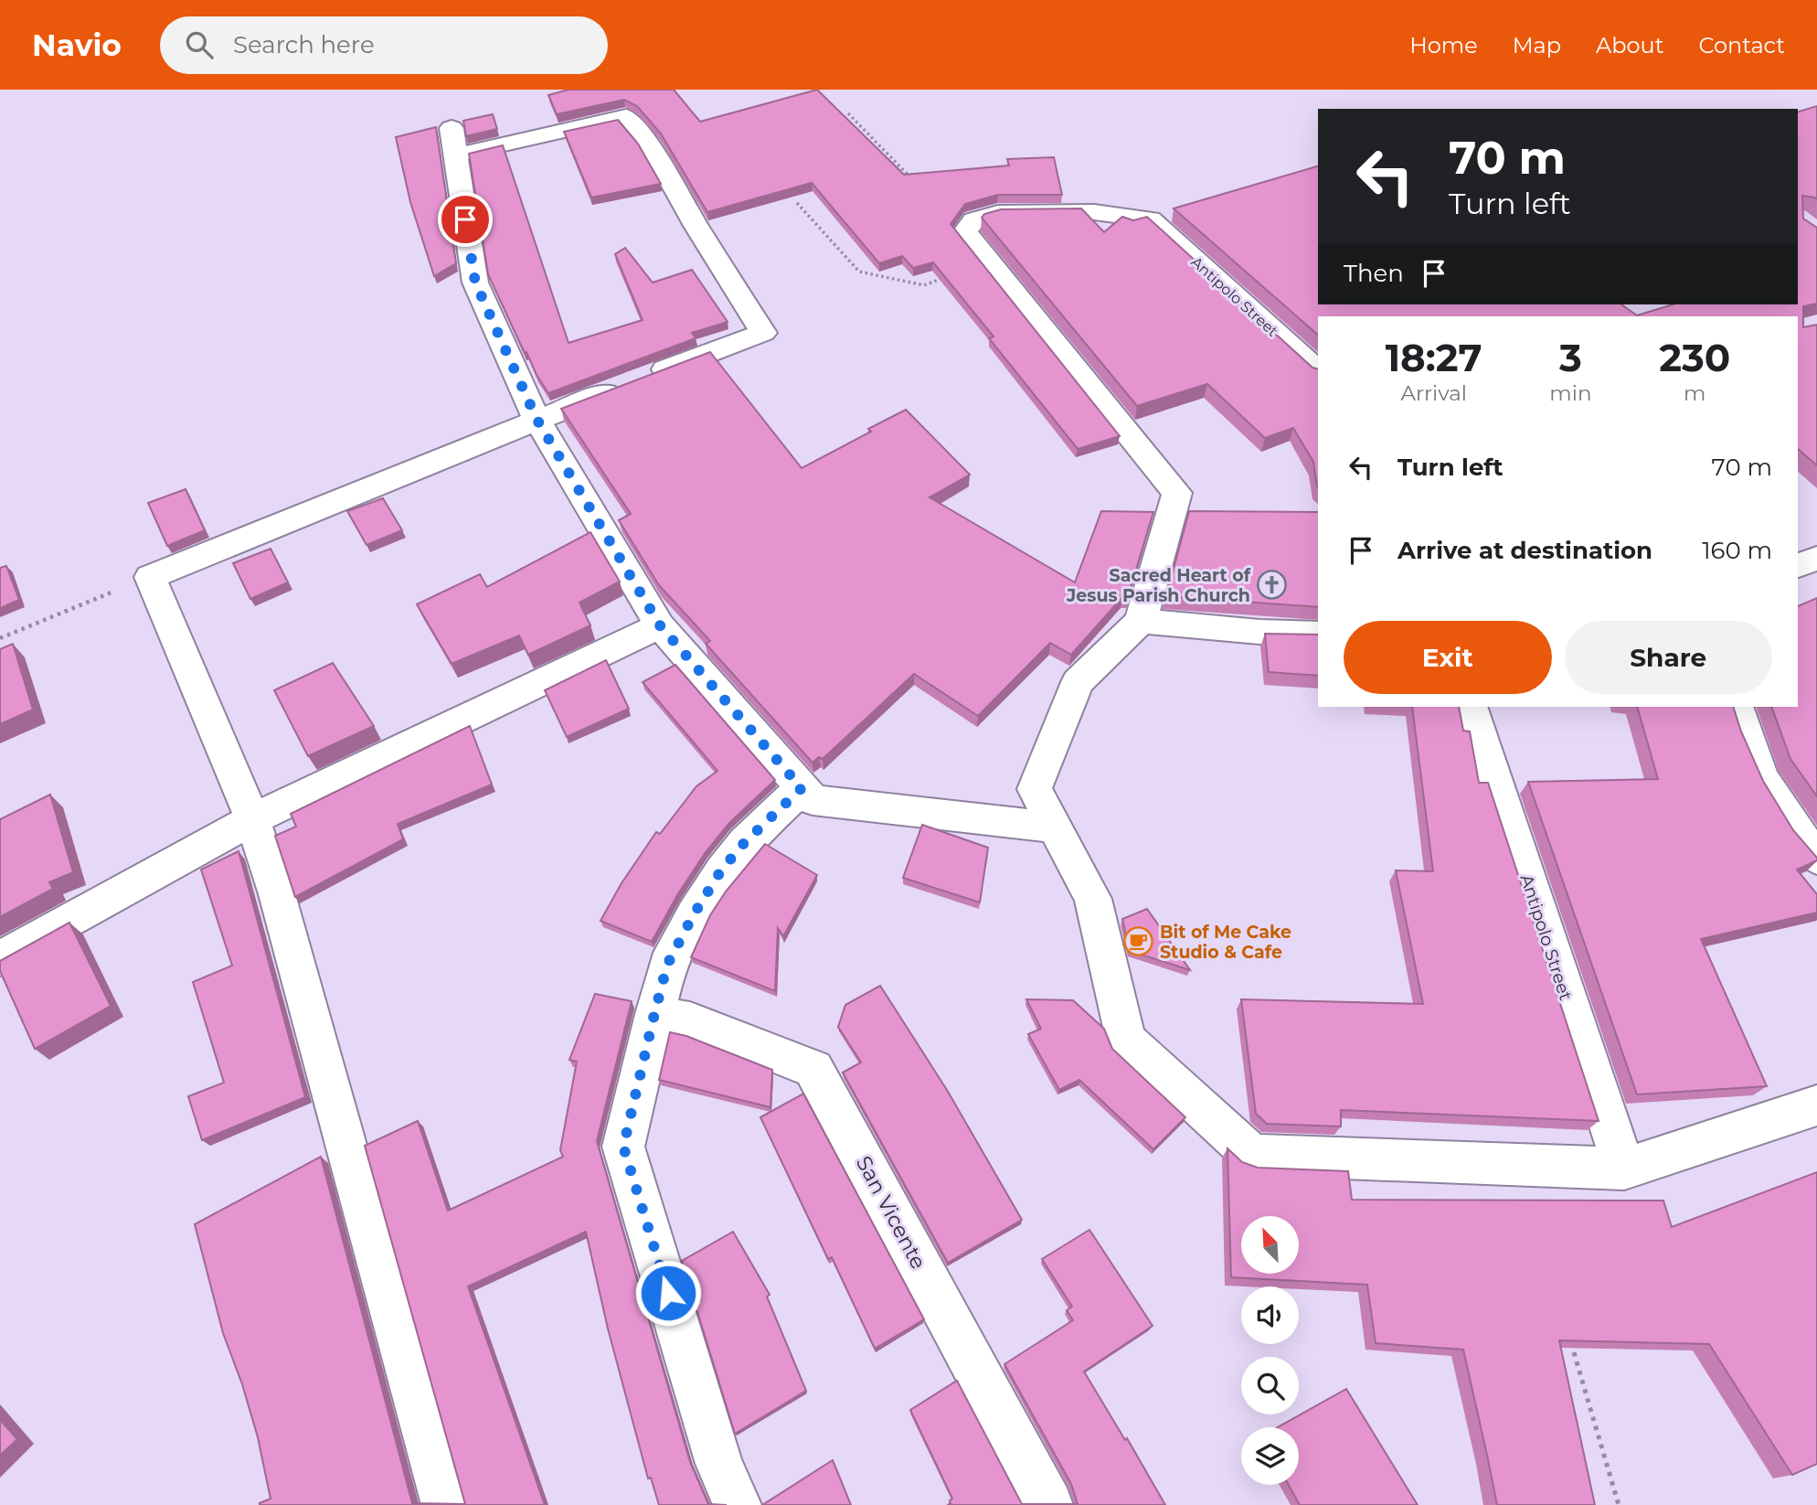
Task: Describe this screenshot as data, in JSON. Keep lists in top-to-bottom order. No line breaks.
{"streets":{"street":["Antipolo Street","San Vicente"]},"places":{"church":["Sacred Heart of Jesus Parish Church"],"cafe":["Bit of Me Cake Studio & Cafe"]},"north":"top left","page":{"header":"Navio","search":"Search here","nav":["Home","Map","About","Contact"],"turn":["70 m","Turn left"],"then":"Then","eta":["18:27","Arrival","3","min","230","m"],"list":[{"name":"Turn left","value":"70 m"},{"name":"Arrive at destination","value":"160 m"}],"buttons":["Exit","Share"]}}
